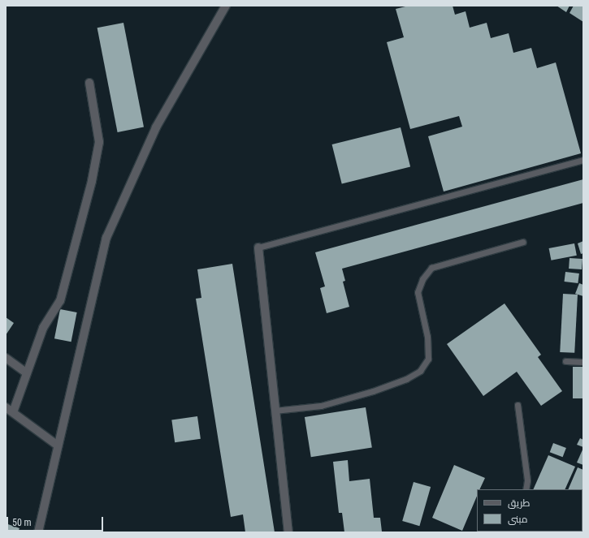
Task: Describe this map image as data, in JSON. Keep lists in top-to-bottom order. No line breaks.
{"legend":["طريق","مبنى"],"scale_bar":"50 m"}
